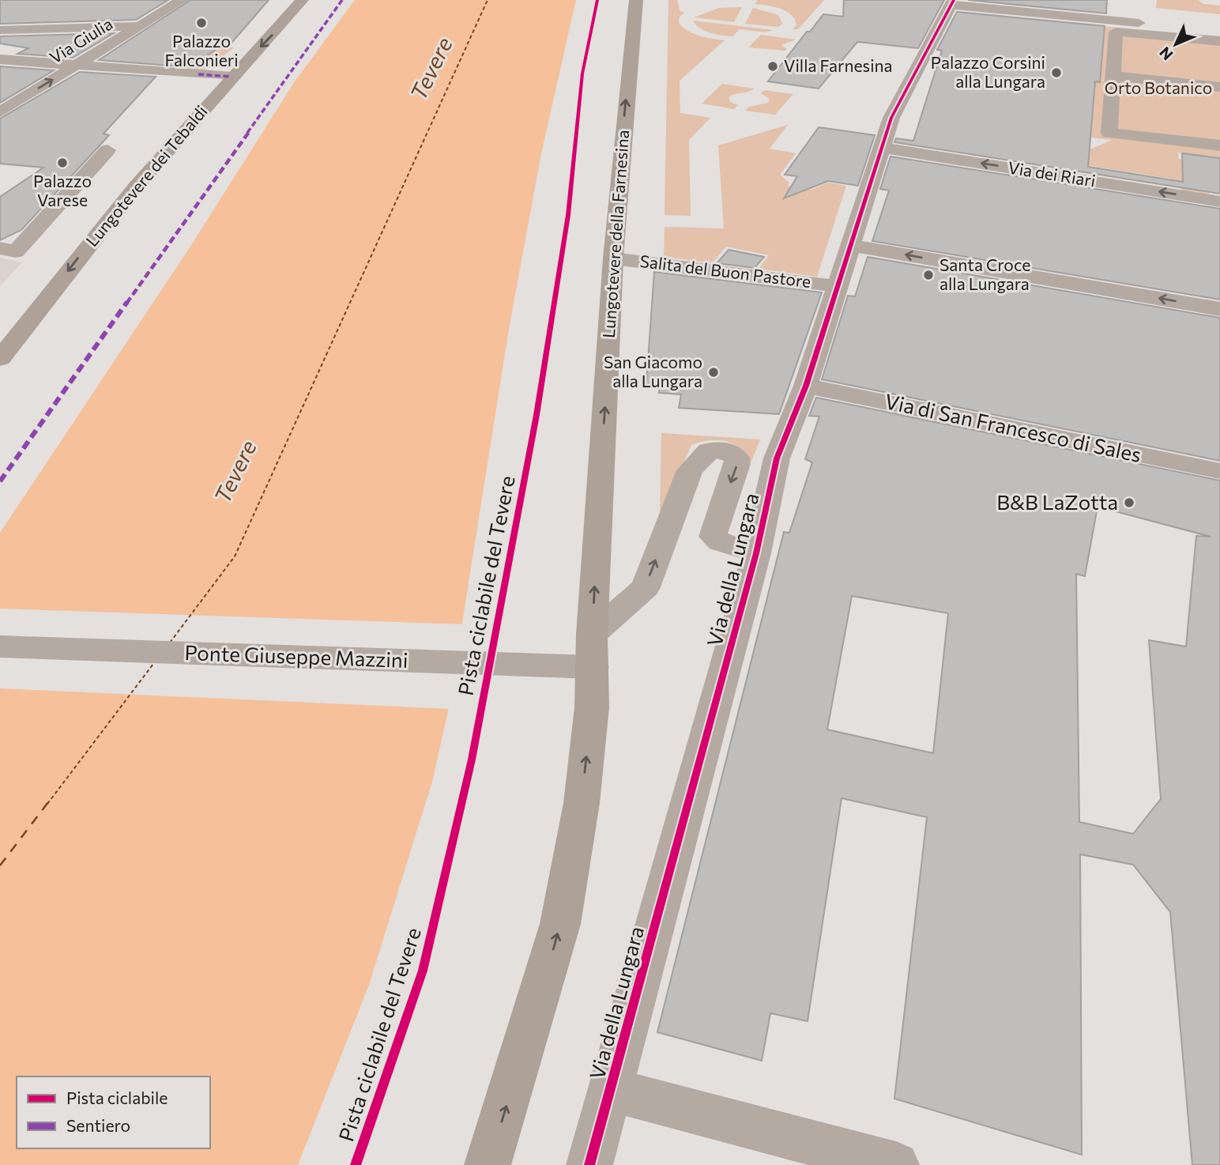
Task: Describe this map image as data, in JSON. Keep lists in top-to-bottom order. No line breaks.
{"streets":{"main road":["Lungotevere dei Tebaldi","Lungotevere della Farnesina"],"street":["Via Giulia","Via dei Riari","Salita del Buon Pastore","Via di San Francesco di Sales","Via della Lungara","Ponte Giuseppe Mazzini"],"cycle path":["Pista ciclabile del Tevere"]},"crossings":[["Lungotevere della Farnesina","Salita del Buon Pastore"],["Lungotevere della Farnesina","Ponte Giuseppe Mazzini"],["Via di San Francesco di Sales","Via della Lungara"]],"one_way":["Lungotevere dei Tebaldi","Lungotevere della Farnesina"],"water":["Tevere"],"parks":["Orto Botanico"],"places":["Palazzo Falconieri","Villa Farnesina","Palazzo Corsini alla Lungara","Palazzo Varese","Santa Croce alla Lungara","San Giacomo alla Lungara","B&B LaZotta"],"legend":["Pista ciclabile","Sentiero"],"north":"bottom left"}
